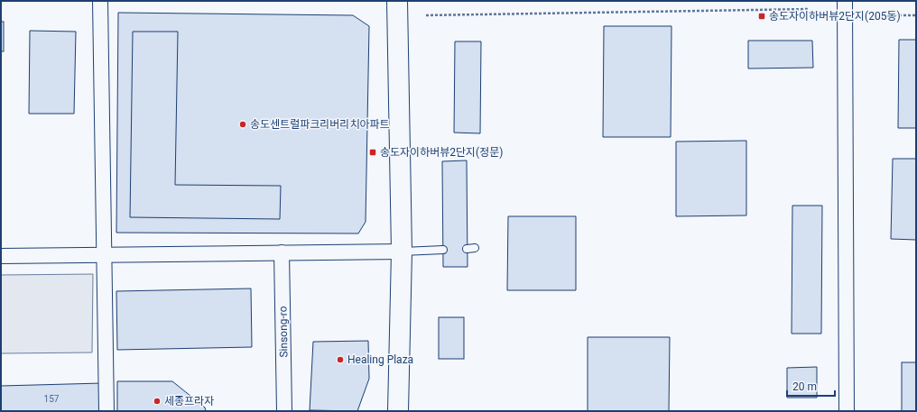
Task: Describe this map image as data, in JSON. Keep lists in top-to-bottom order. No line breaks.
{"streets":{"street":["Sinsong-ro"]},"places":{"transit":["송도자이하버뷰2단지(205동)","송도자이하버뷰2단지(정문)"],"other":["송도센트럴파크리버리치아파트","Healing Plaza","세종프라자"]},"house_numbers":["157"],"scale_bar":"20 m"}
